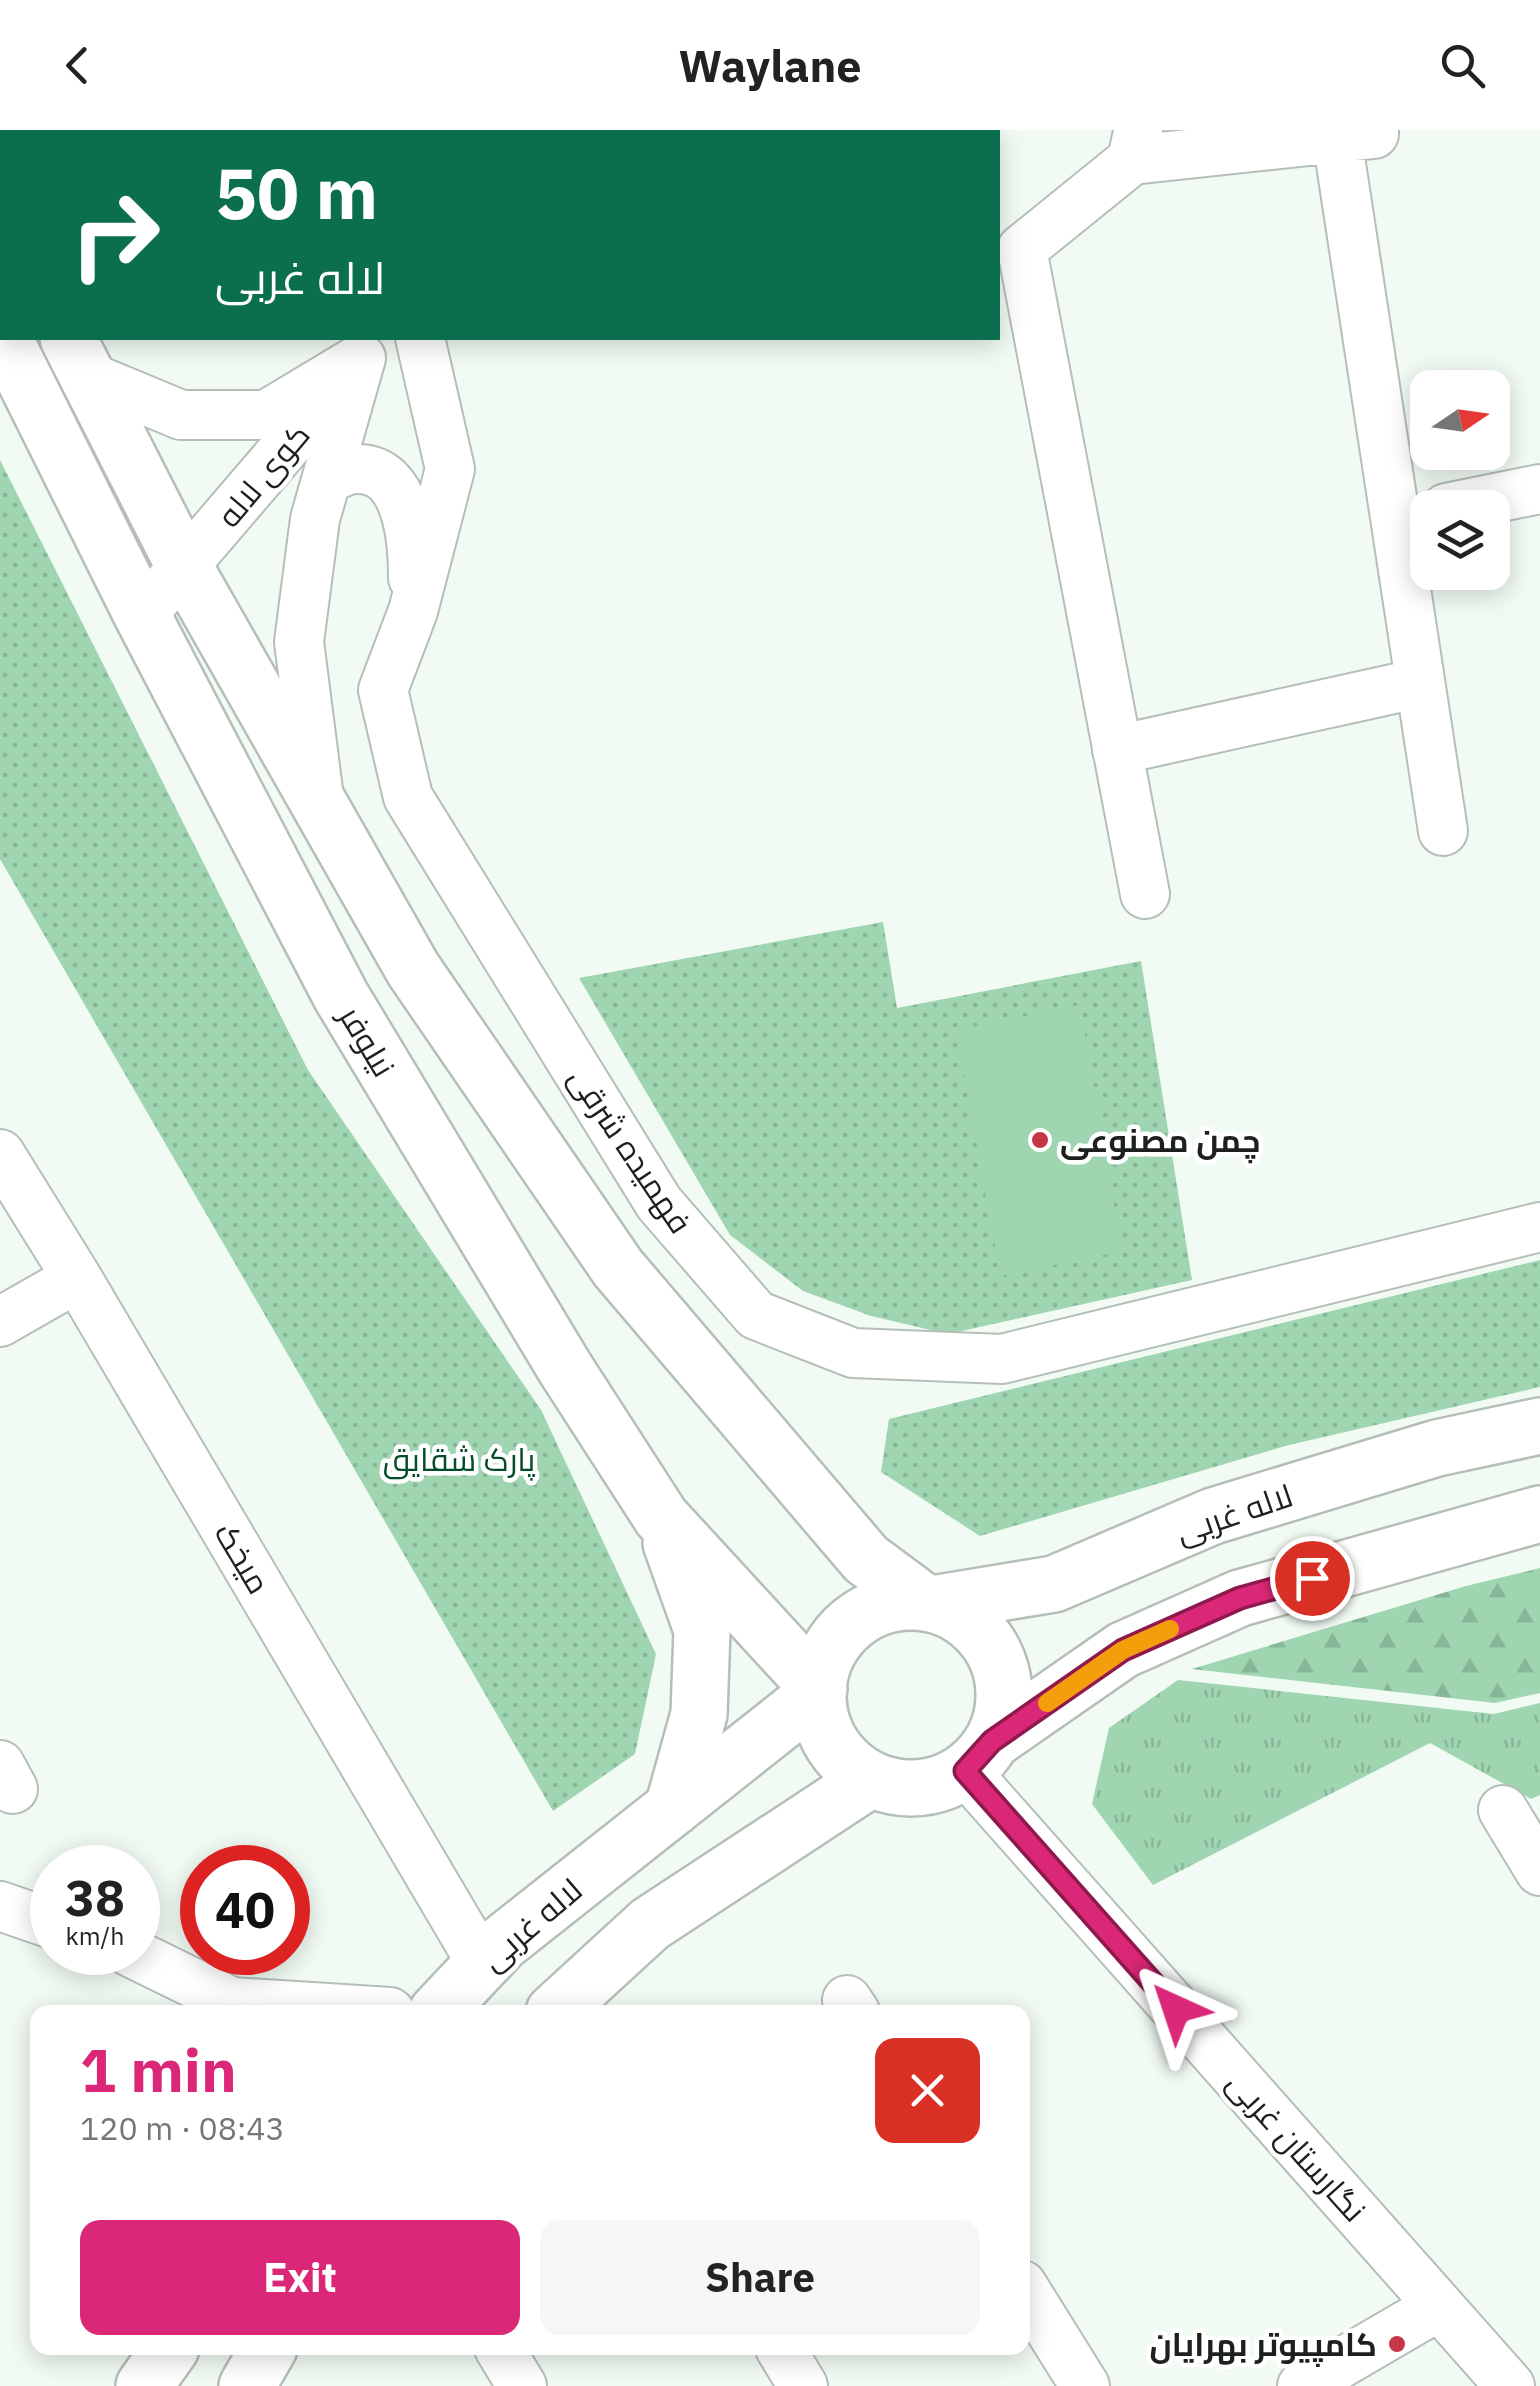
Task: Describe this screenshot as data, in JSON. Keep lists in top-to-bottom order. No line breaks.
{"streets":{"main road":["نیلوفر","لاله غربی"],"street":["کوی لاله","فهمیده شرقی","میخک","نگارستان غربی"]},"crossings":[["کوی لاله","نیلوفر"],["نیلوفر","لاله غربی"],["نیلوفر","نگارستان غربی"],["لاله غربی","میخک"],["لاله غربی","نگارستان غربی"]],"parks":["پارک شقایق"],"places":["چمن مصنوعی","کامپیوتر بهرایان"],"north":"right","page":{"header":"Waylane","turn":["50 m","لاله غربی"],"speed":"38 km/h","limit":"40","heading":["1 min","120 m · 08:43"],"buttons":["Exit","Share"]}}
